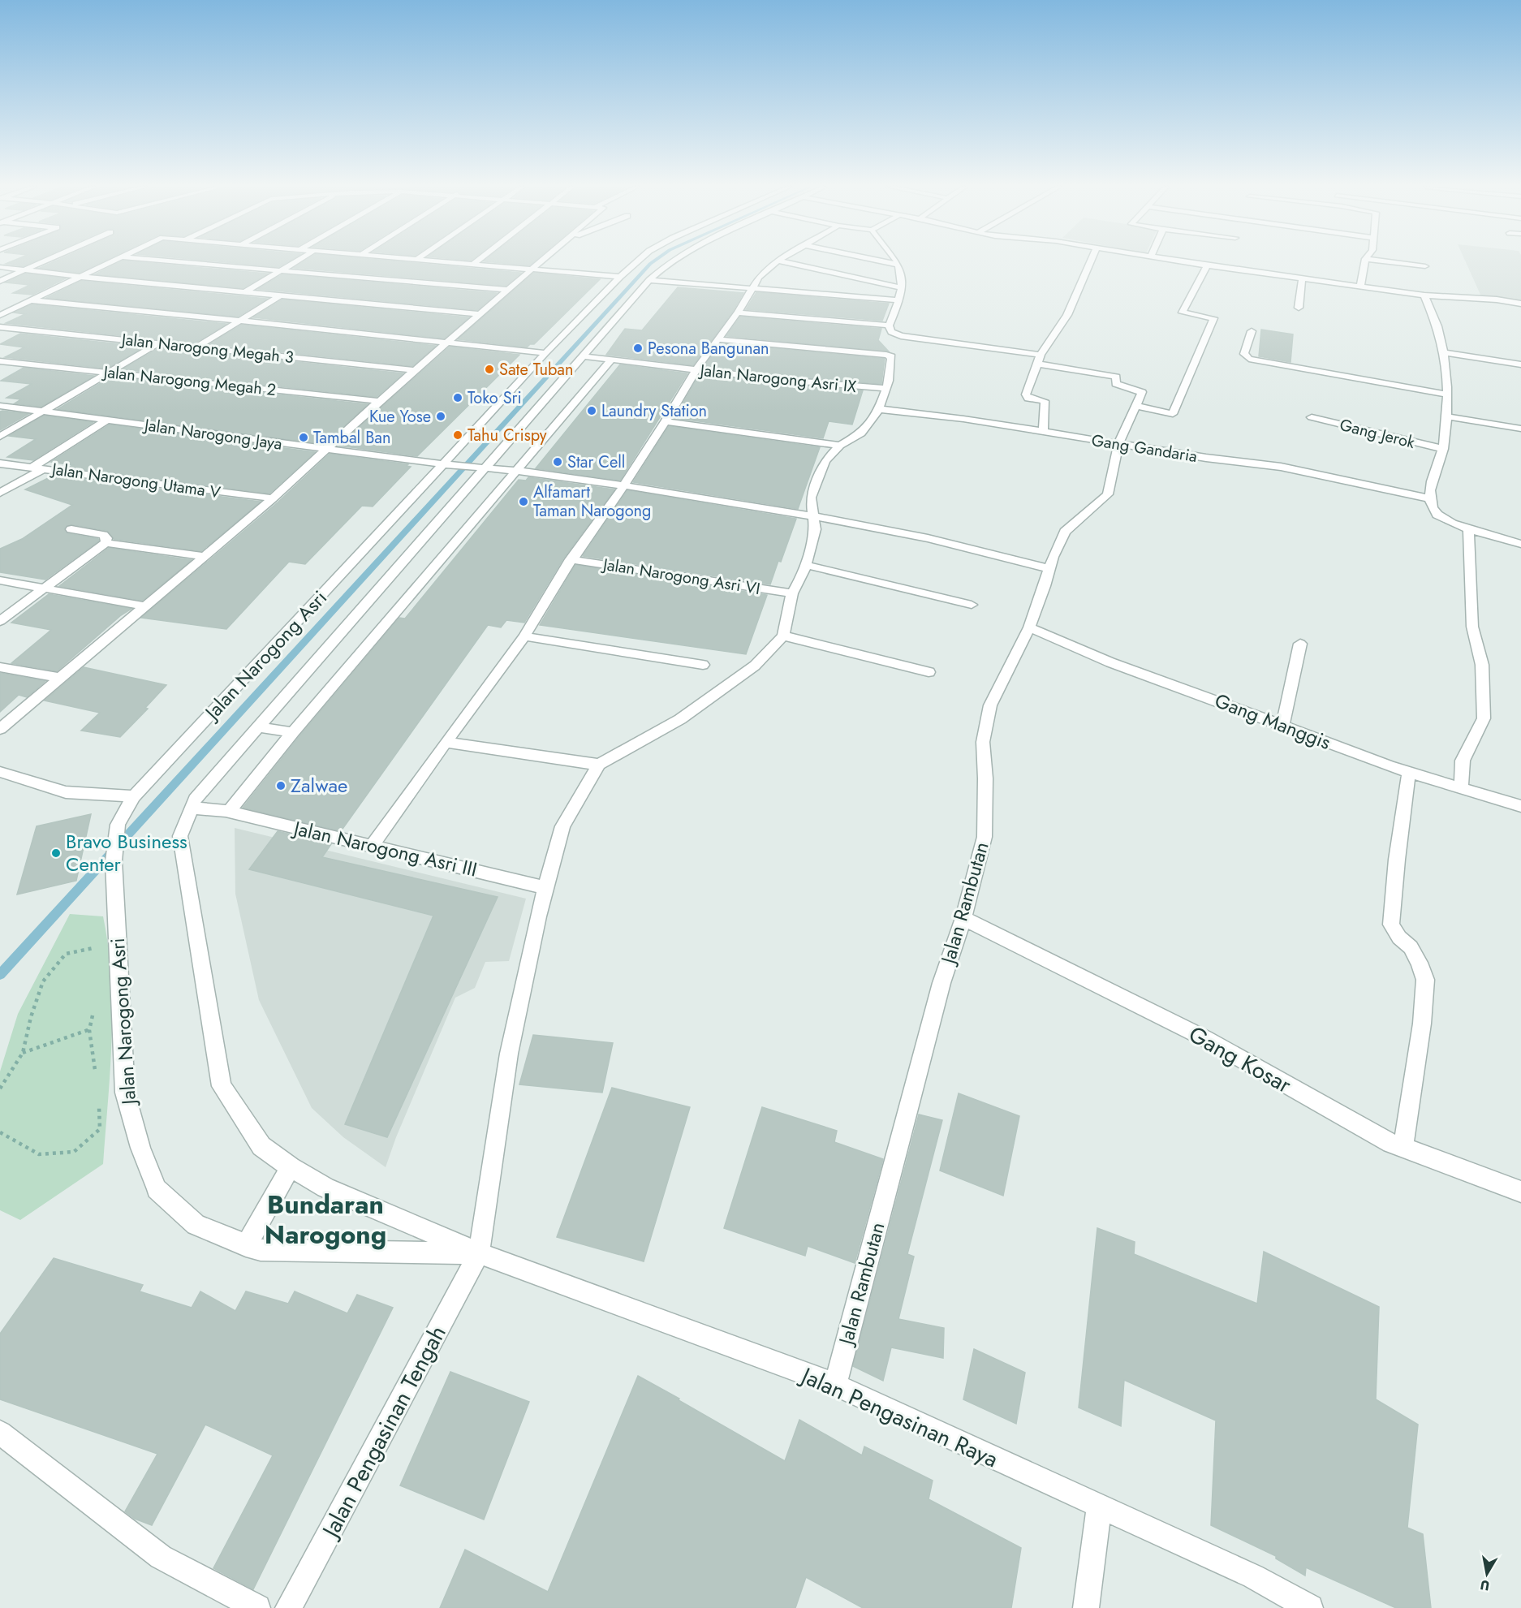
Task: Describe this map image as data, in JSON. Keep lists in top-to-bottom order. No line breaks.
{"streets":{"street":["Jalan Narogong Megah 3","Jalan Narogong Asri IX","Jalan Narogong Megah 2","Gang Jerok","Jalan Narogong Jaya","Gang Gandaria","Jalan Narogong Utama V","Jalan Narogong Asri VI","Jalan Narogong Asri","Gang Manggis","Jalan Narogong Asri III","Jalan Rambutan","Gang Kosar","Jalan Pengasinan Raya","Jalan Pengasinan Tengah"]},"crossings":[["Jalan Narogong Asri IX","Jalan Narogong Asri"],["Jalan Narogong Jaya","Jalan Narogong Asri"],["Jalan Narogong Jaya","Jalan Rambutan"],["Gang Gandaria","Jalan Rambutan"],["Jalan Narogong Asri","Jalan Narogong Asri III"],["Jalan Narogong Asri","Jalan Pengasinan Raya"],["Jalan Narogong Asri","Jalan Pengasinan Tengah"],["Gang Manggis","Jalan Rambutan"],["Jalan Narogong Asri III","Jalan Pengasinan Tengah"],["Jalan Rambutan","Gang Kosar"],["Jalan Rambutan","Jalan Pengasinan Raya"],["Jalan Pengasinan Raya","Jalan Pengasinan Tengah"]],"districts":["Bundaran Narogong"],"places":["Pesona Bangunan","Sate Tuban","Toko Sri","Laundry Station","Kue Yose","Tahu Crispy","Tambal Ban","Star Cell","Alfamart Taman Narogong","Zalwae","Bravo Business Center"],"north":"bottom"}
